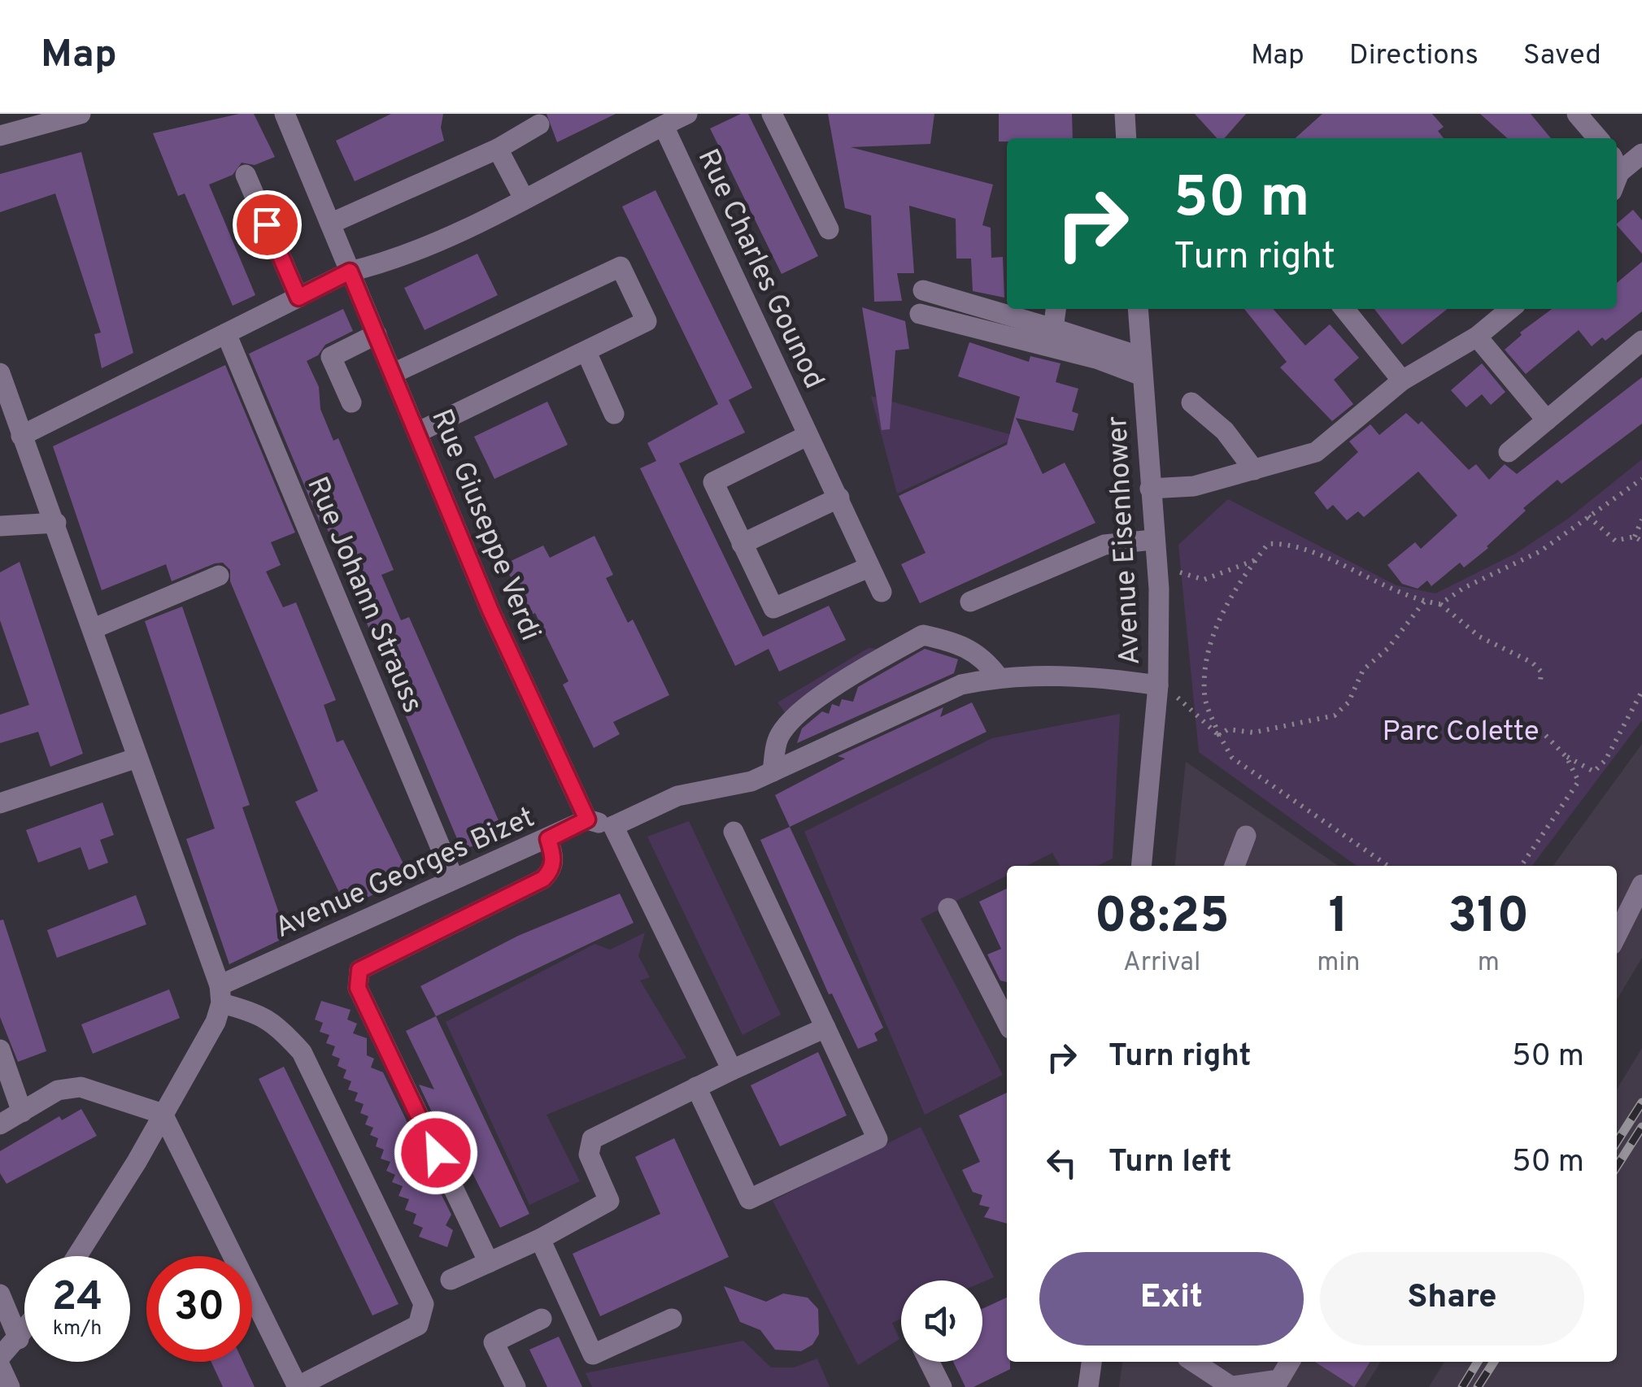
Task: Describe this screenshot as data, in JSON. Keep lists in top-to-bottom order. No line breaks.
{"streets":{"street":["Rue Charles Gounod","Rue Giuseppe Verdi","Avenue Eisenhower","Rue Johann Strauss","Avenue Georges Bizet"]},"crossings":[["Rue Giuseppe Verdi","Avenue Georges Bizet"],["Rue Johann Strauss","Avenue Georges Bizet"]],"parks":["Parc Colette"],"page":{"header":"Map","nav":["Map","Directions","Saved"],"turn":["50 m","Turn right"],"eta":["08:25","Arrival","1","min","310","m"],"list":[{"name":"Turn right","value":"50 m"},{"name":"Turn left","value":"50 m"}],"buttons":["Exit","Share"],"speed":"24 km/h","limit":"30"}}
